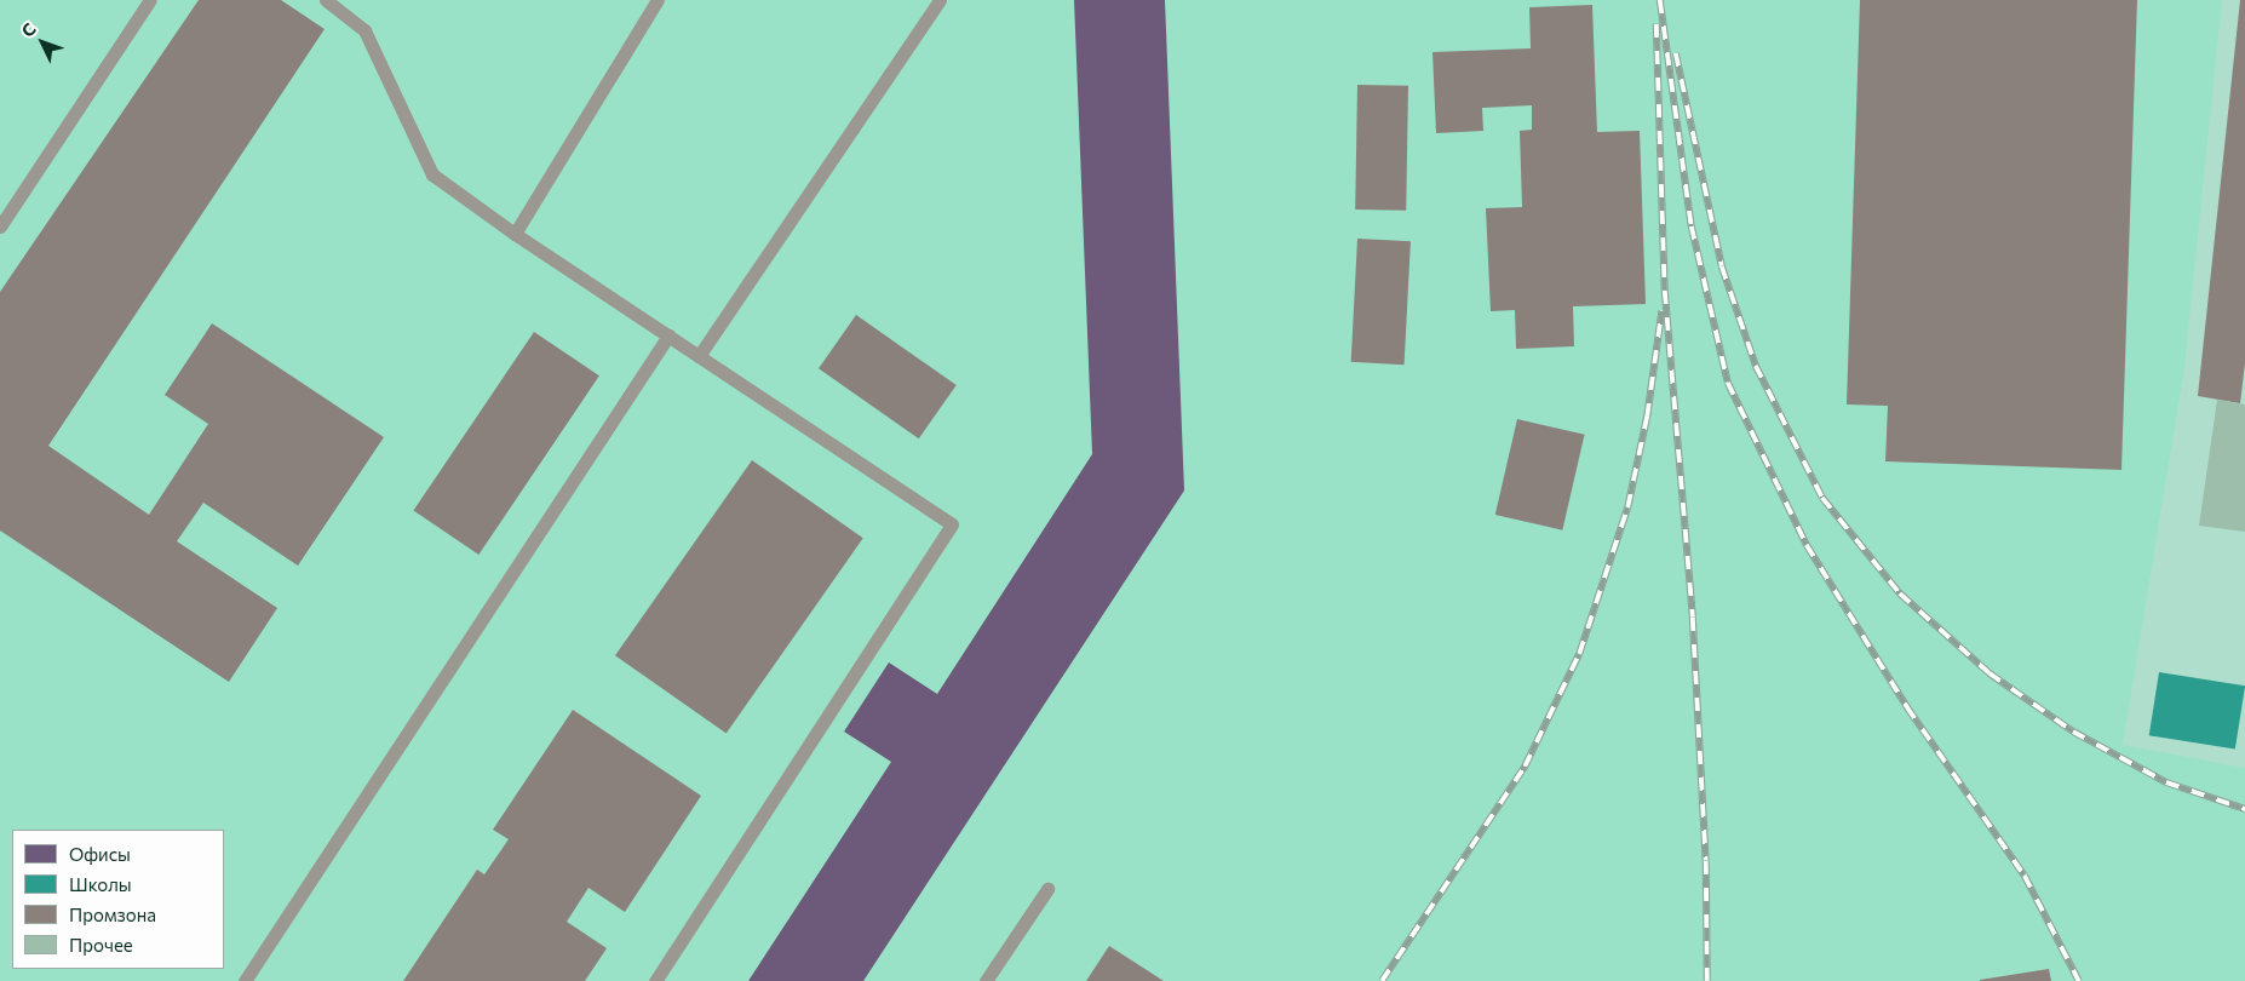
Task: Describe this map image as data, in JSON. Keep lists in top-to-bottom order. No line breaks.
{"legend":["Офисы","Школы","Промзона","Прочее"],"north":"top left"}
